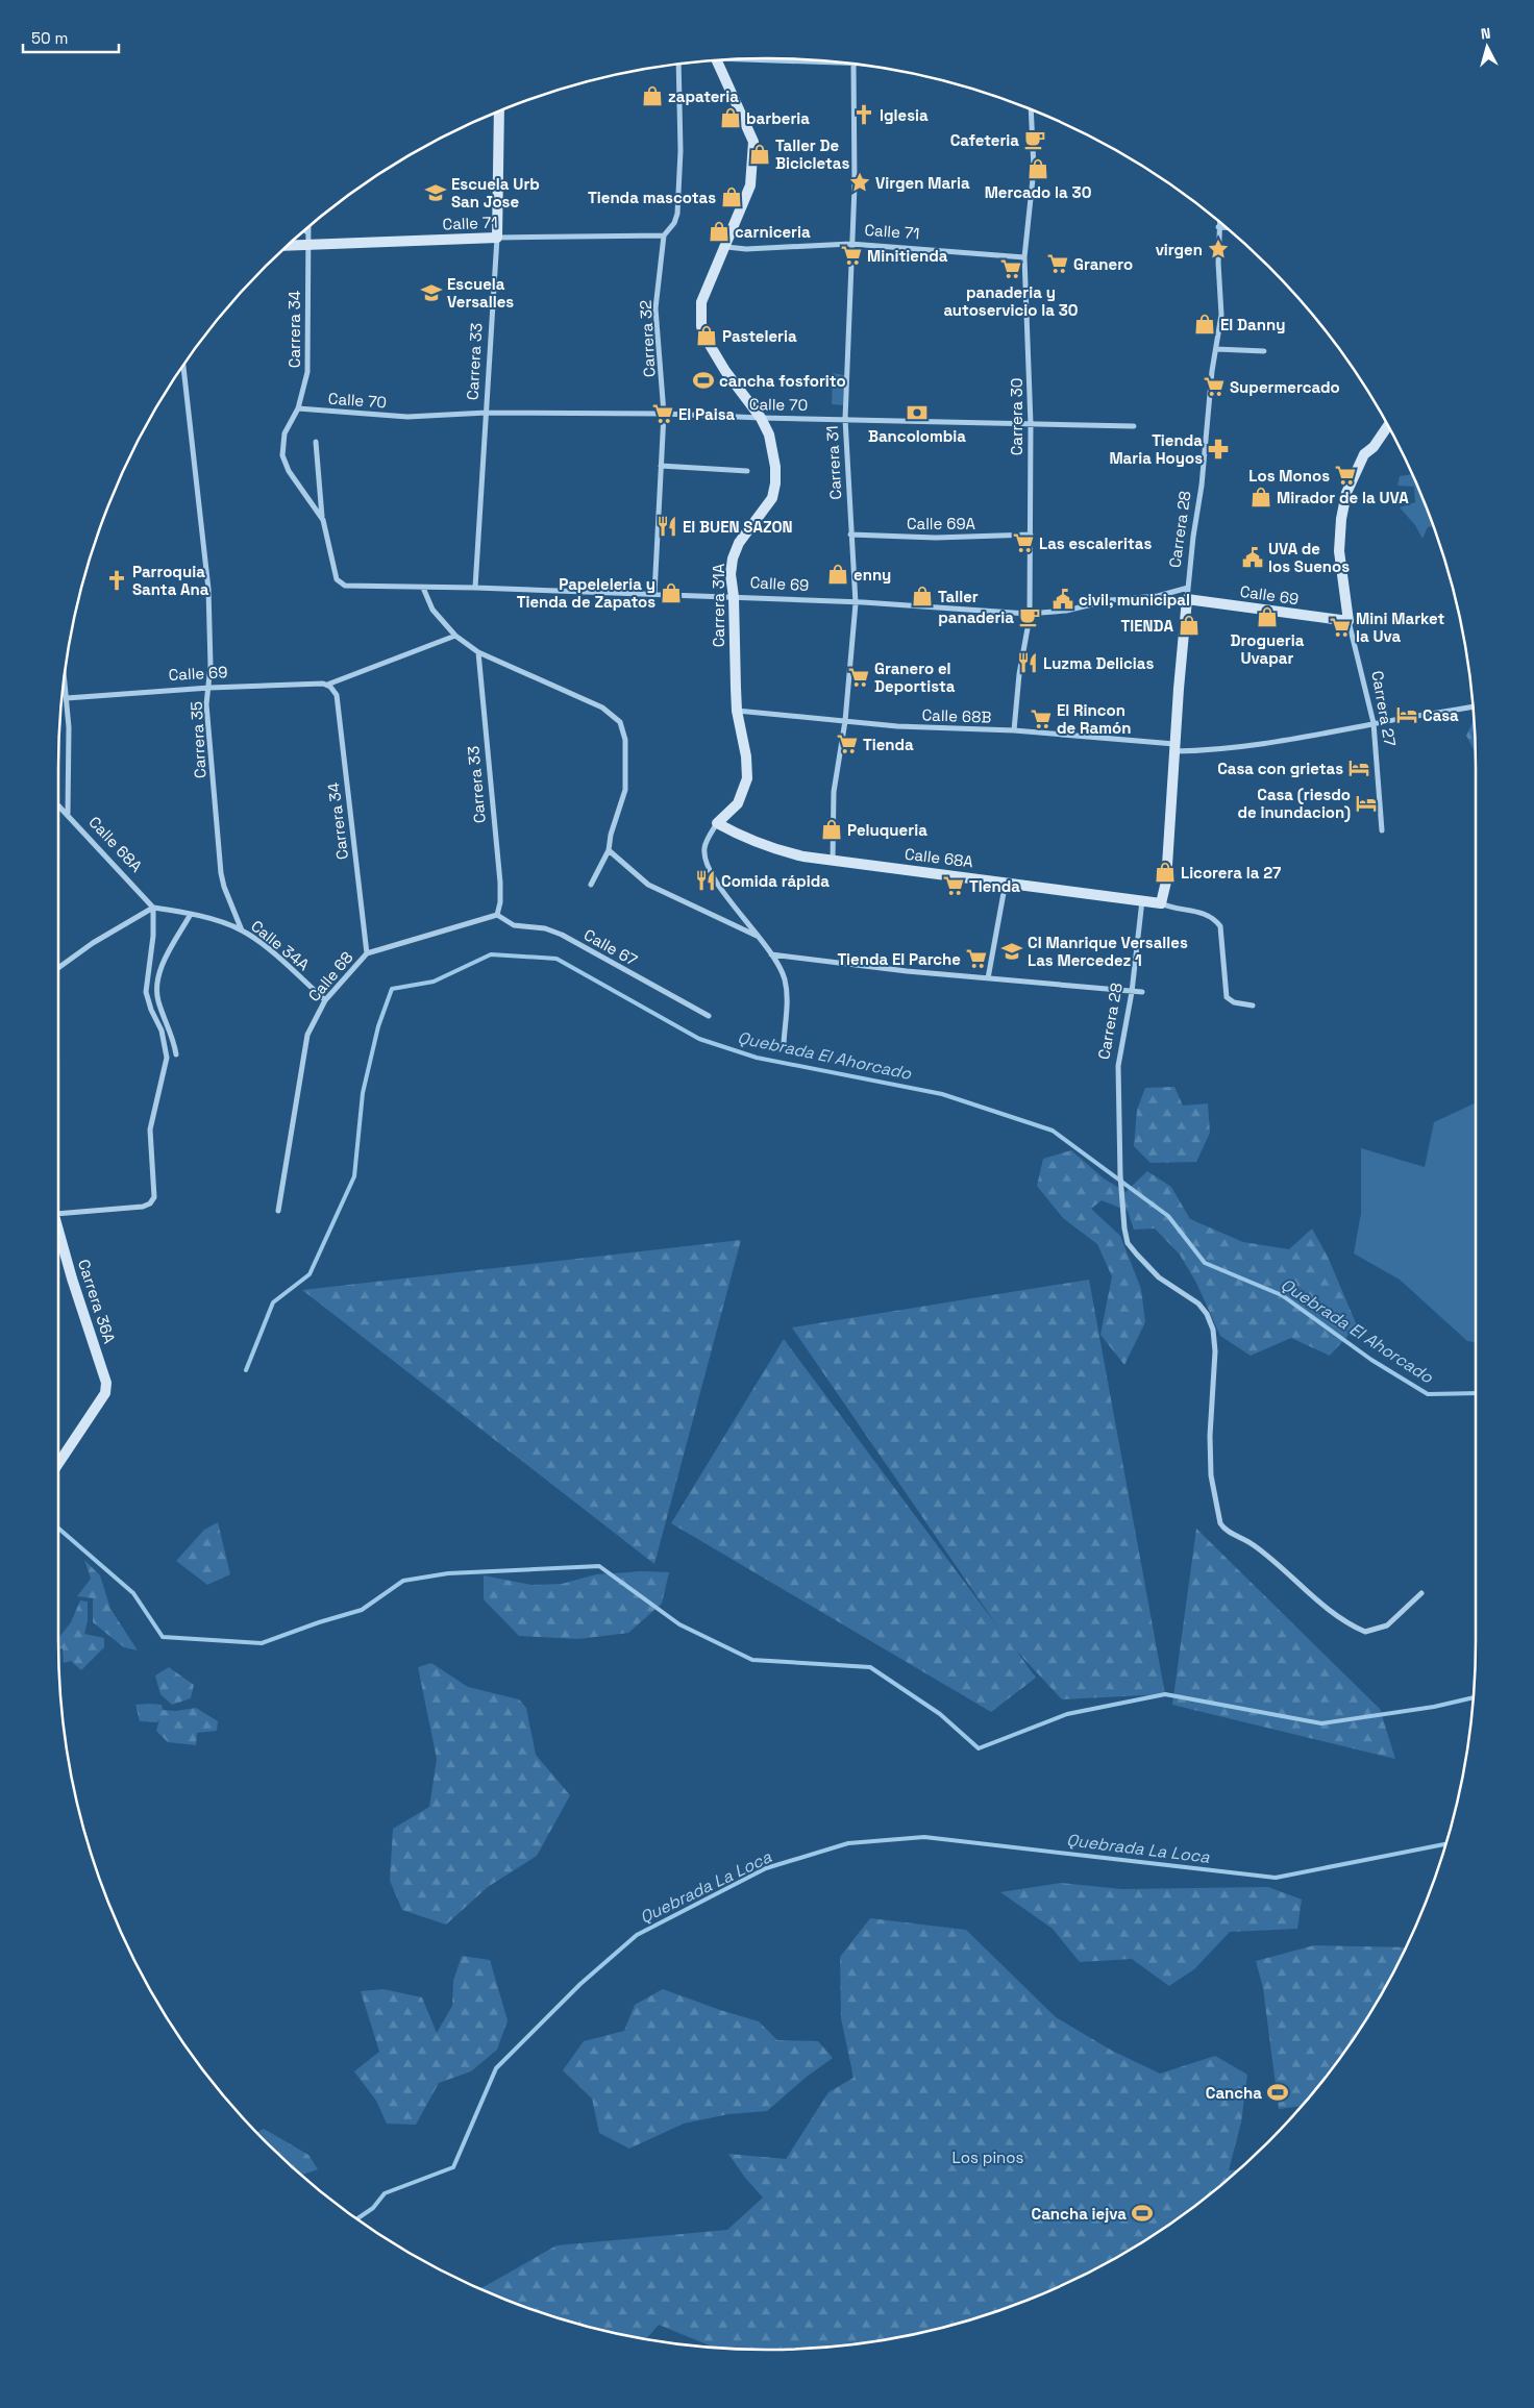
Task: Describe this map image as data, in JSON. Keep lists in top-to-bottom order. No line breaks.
{"streets":{"street":["Calle 71","Carrera 34","Carrera 32","Carrera 33","Calle 70","Carrera 30","Carrera 31","Calle 69A","Carrera 28","Calle 69","Carrera 31A","Carrera 27","Calle 68B","Carrera 35","Calle 68A","Calle 34A","Calle 67","Calle 68","Carrera 36A"]},"crossings":[["Calle 71","Carrera 34"],["Calle 71","Carrera 32"],["Calle 71","Carrera 33"],["Calle 71","Carrera 30"],["Calle 71","Carrera 31"],["Calle 71","Carrera 31A"],["Carrera 34","Calle 70"],["Carrera 34","Calle 69"],["Carrera 34","Calle 68"],["Carrera 32","Calle 70"],["Carrera 32","Calle 69"],["Carrera 33","Calle 70"],["Carrera 33","Calle 69"],["Carrera 33","Calle 67"],["Carrera 33","Calle 68"],["Calle 70","Carrera 30"],["Calle 70","Carrera 31"],["Calle 70","Carrera 31A"],["Carrera 30","Calle 69A"],["Carrera 30","Calle 69"],["Carrera 30","Calle 68B"],["Carrera 31","Calle 69A"],["Carrera 31","Calle 69"],["Carrera 31","Calle 68B"],["Carrera 31","Calle 68A"],["Carrera 28","Calle 69"],["Carrera 28","Calle 68B"],["Carrera 28","Calle 68A"],["Calle 69","Carrera 31A"],["Calle 69","Carrera 27"],["Calle 69","Carrera 35"],["Carrera 31A","Calle 68B"],["Carrera 31A","Calle 68A"],["Carrera 27","Calle 68B"],["Carrera 35","Calle 34A"],["Calle 68A","Calle 34A"],["Calle 34A","Calle 68"],["Calle 67","Calle 68"]],"water":["Quebrada El Ahorcado","Quebrada La Loca"],"parks":["Los pinos"],"places":{"shop":["zapateria","barberia","Taller De Bicicletas","Mercado la 30","Tienda mascotas","carniceria","El Danny","Pasteleria","Mirador de la UVA","enny","Papeleleria y Tienda de Zapatos","Taller","Drogueria Uvapar","TIENDA","Peluqueria","Licorera la 27"],"church":["Iglesia","Parroquia Santa Ana"],"cafe":["Cafeteria","panaderia"],"place":["Virgen Maria","virgen"],"school or university":["Escuela Urb San Jose","Escuela Versalles","CI Manrique Versalles Las Mercedez 1"],"supermarket":["Minitienda","Granero","panaderia y autoservicio la 30","Supermercado","El Paisa","Los Monos","Las escaleritas","Mini Market la Uva","Granero el Deportista","El Rincon de Ramón","Tienda","TIenda","Tienda El Parche"],"sports":["cancha fosforito","Cancha","Cancha iejva"],"bank":["Bancolombia"],"pharmacy":["Tienda Maria Hoyos"],"restaurant":["El BUEN SAZON","Luzma Delicias","Comida rápida"],"public building":["UVA de los Suenos","civil, municipal"],"hotel":["Casa","Casa con grietas","Casa (riesdo de inundacion)"]},"scale_bar":"50 m","north":"top"}
